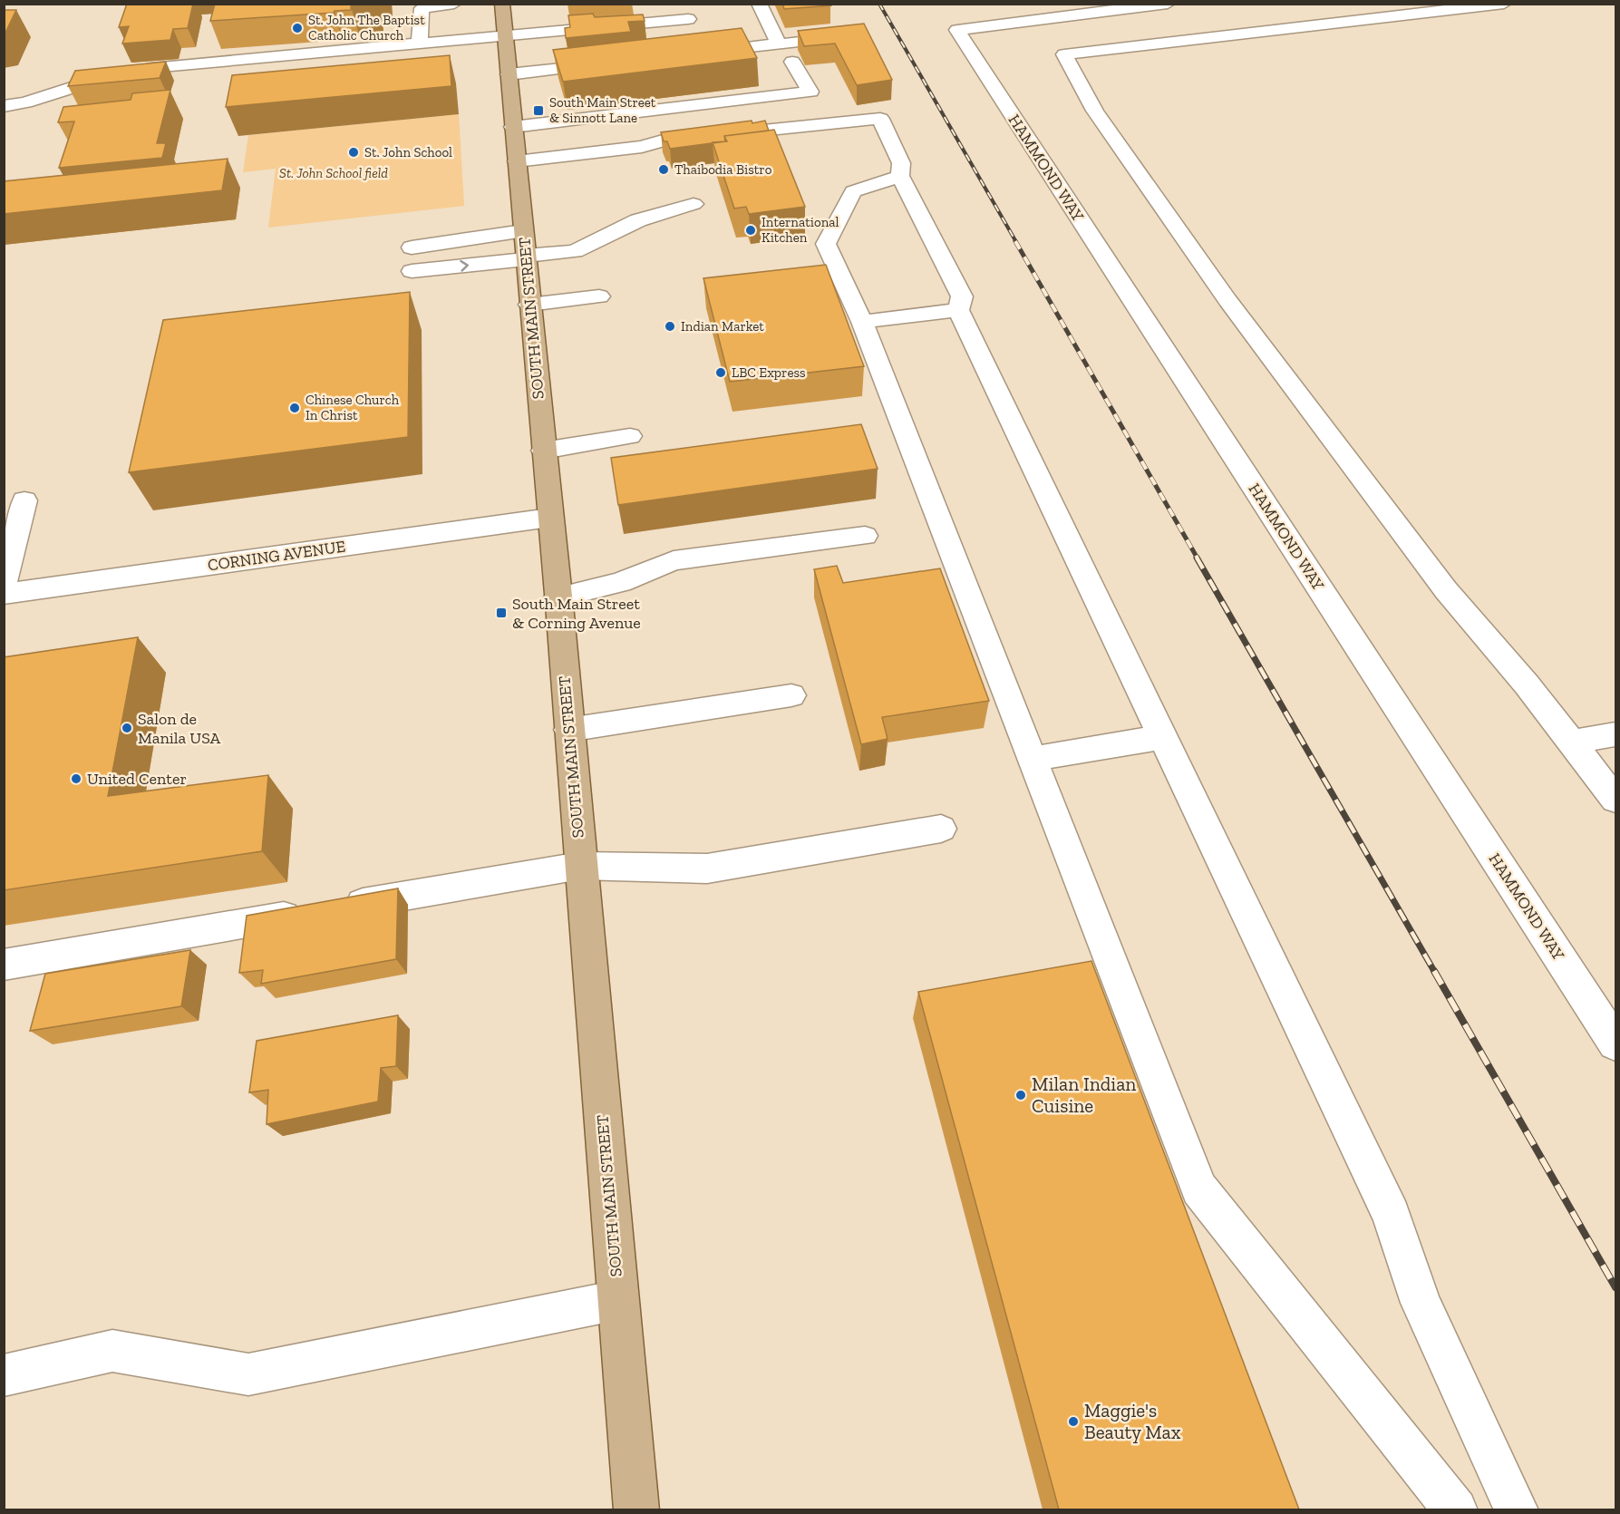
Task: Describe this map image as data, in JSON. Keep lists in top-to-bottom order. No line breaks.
{"streets":{"main road":["SOUTH MAIN STREET"],"street":["HAMMOND WAY","CORNING AVENUE"]},"crossings":[["SOUTH MAIN STREET","CORNING AVENUE"]],"parks":["St. John School field"],"places":{"other":["St. John The Baptist Catholic Church","St. John School","Thaibodia Bistro","International Kitchen","Indian Market","LBC Express","Chinese Church In Christ","Salon de Manila USA","United Center","Milan Indian Cuisine","Maggie's Beauty Max"],"transit":["South Main Street & Sinnott Lane","South Main Street & Corning Avenue"]}}
